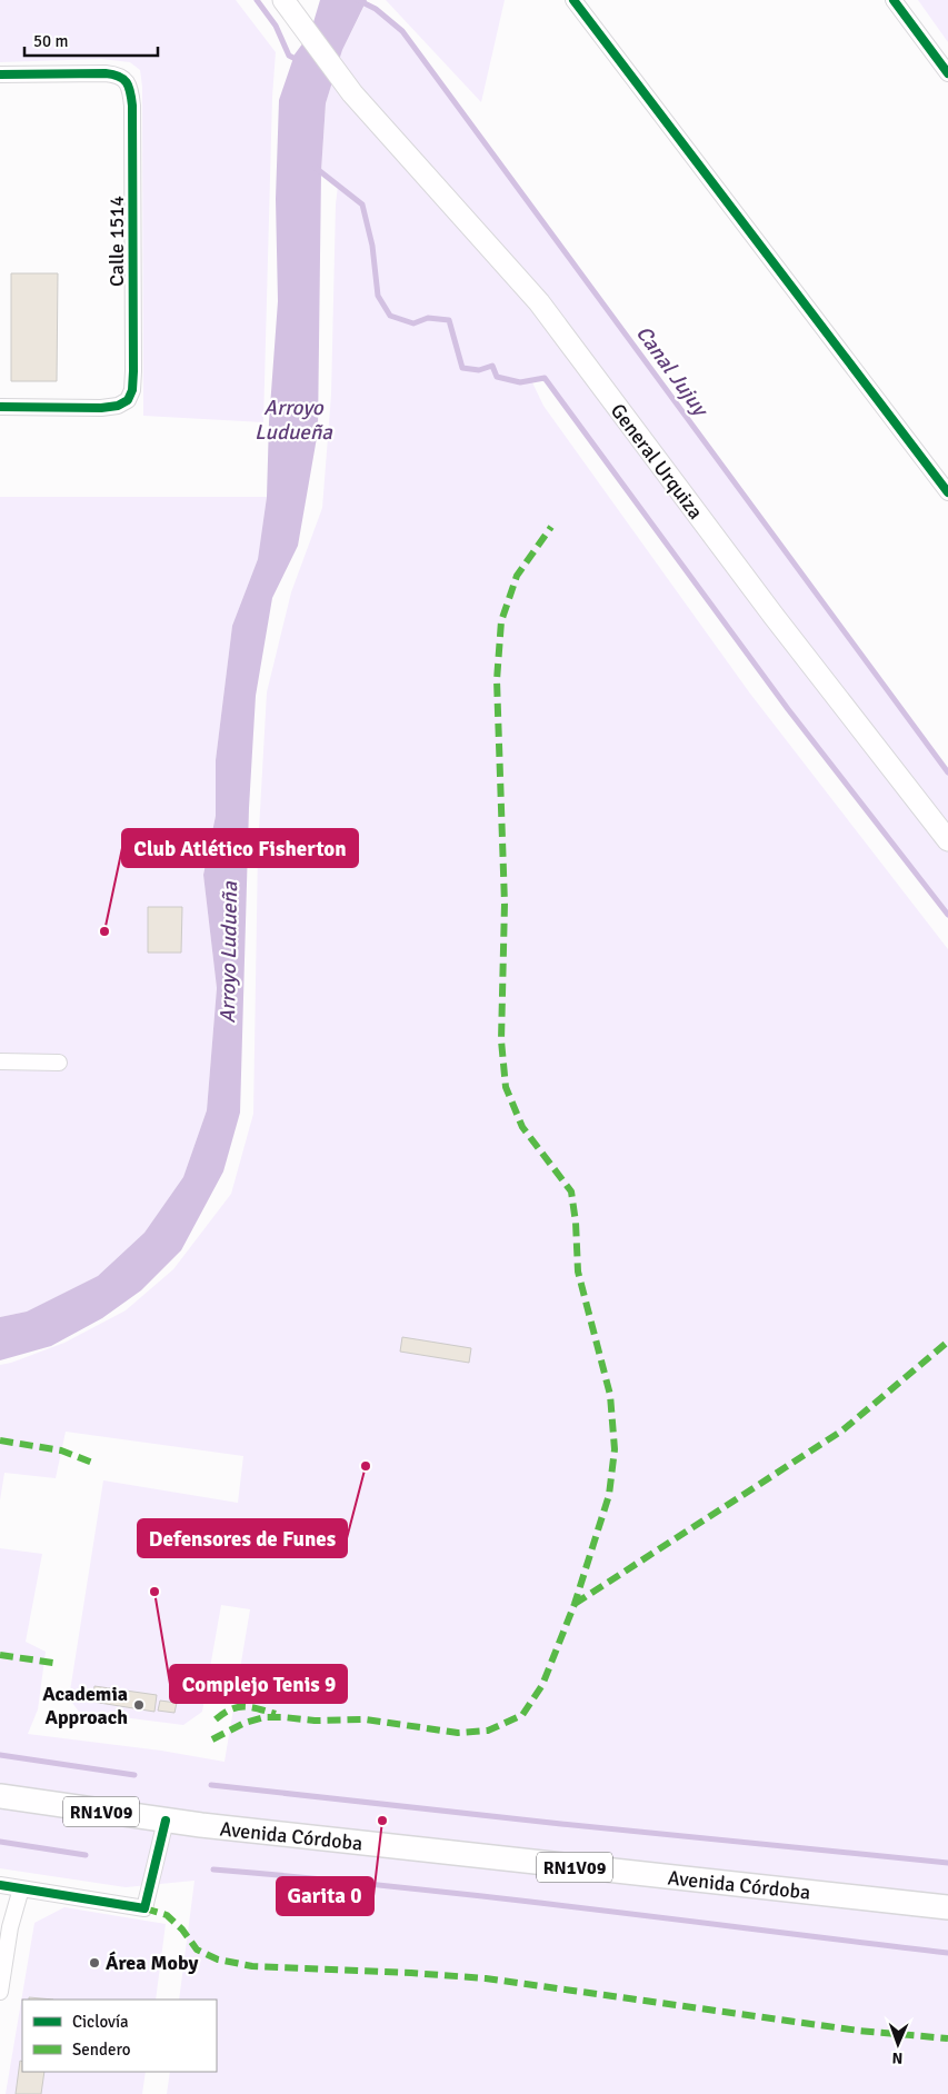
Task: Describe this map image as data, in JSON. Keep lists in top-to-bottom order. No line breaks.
{"streets":{"main road":["General Urquiza","RN1V09","Avenida Córdoba"],"street":["Calle 1514"]},"water":["Canal Jujuy","Arroyo Ludueña"],"places":["Club Atlético Fisherton","Defensores de Funes","Complejo Tenis 9","Academia Approach","Garita 0","Área Moby"],"legend":["Ciclovía","Sendero"],"scale_bar":"50 m","north":"bottom"}
